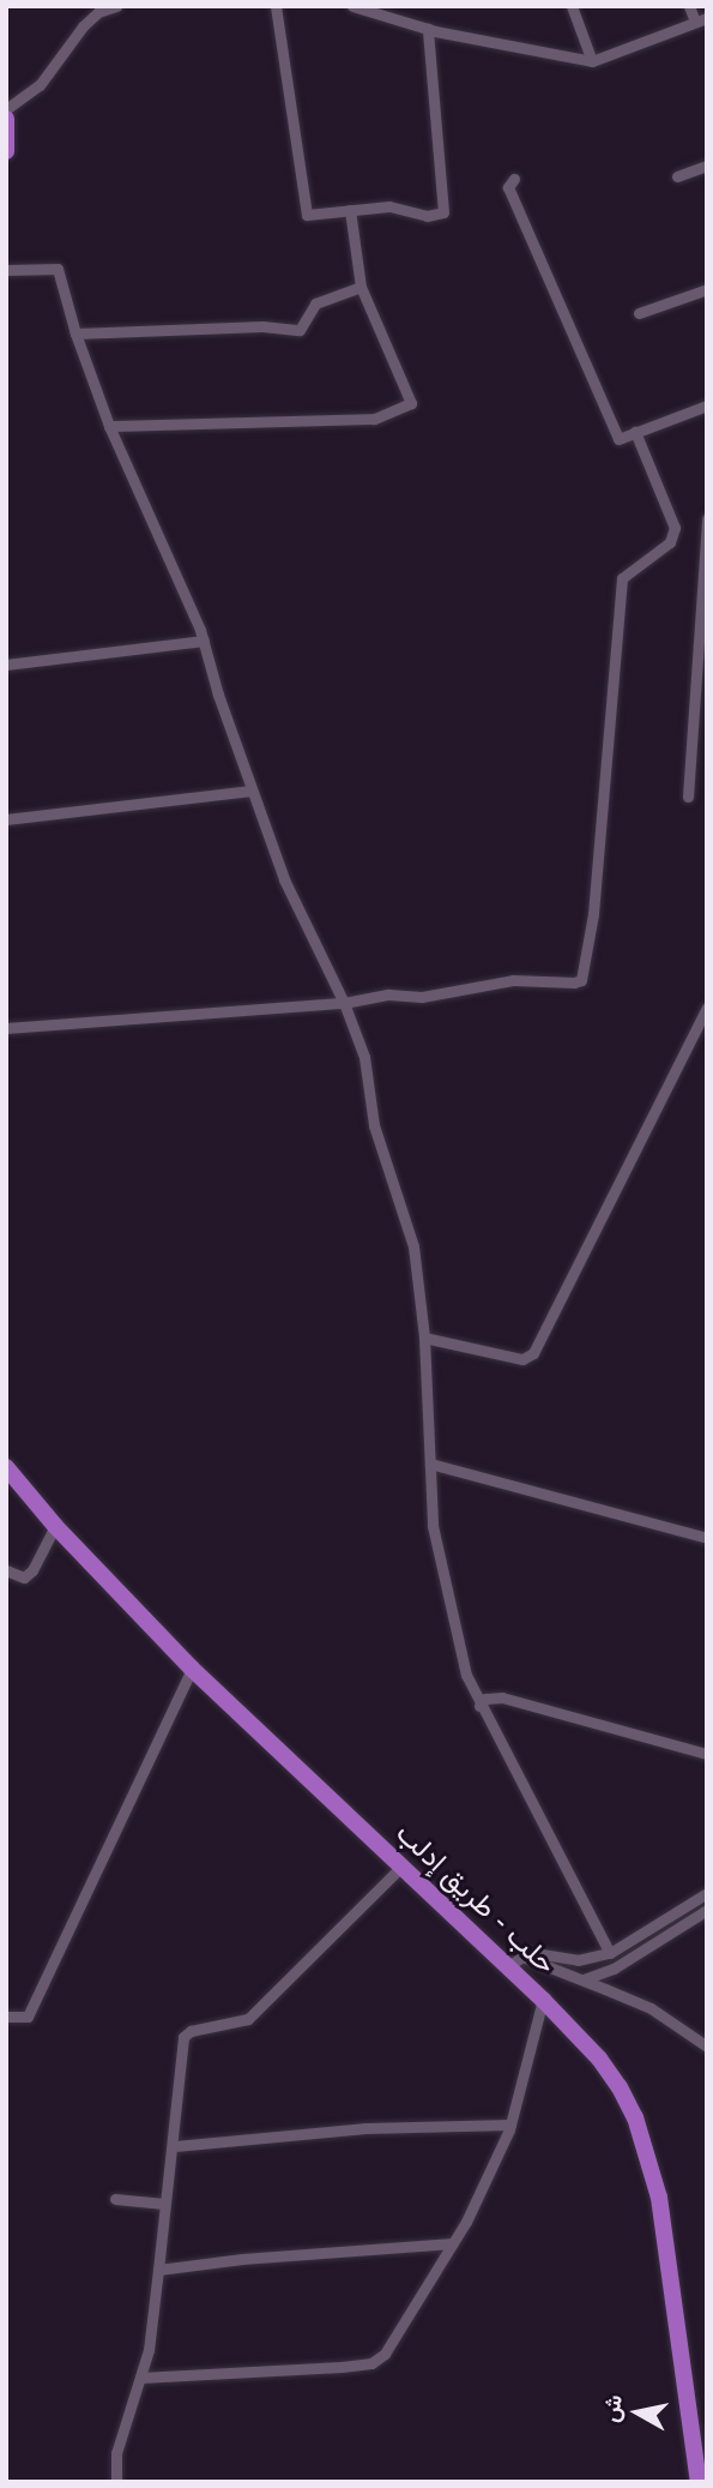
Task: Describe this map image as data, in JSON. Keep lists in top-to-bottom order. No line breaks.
{"streets":{"highway":["حلب - طريق إدلب"]},"north":"left"}
